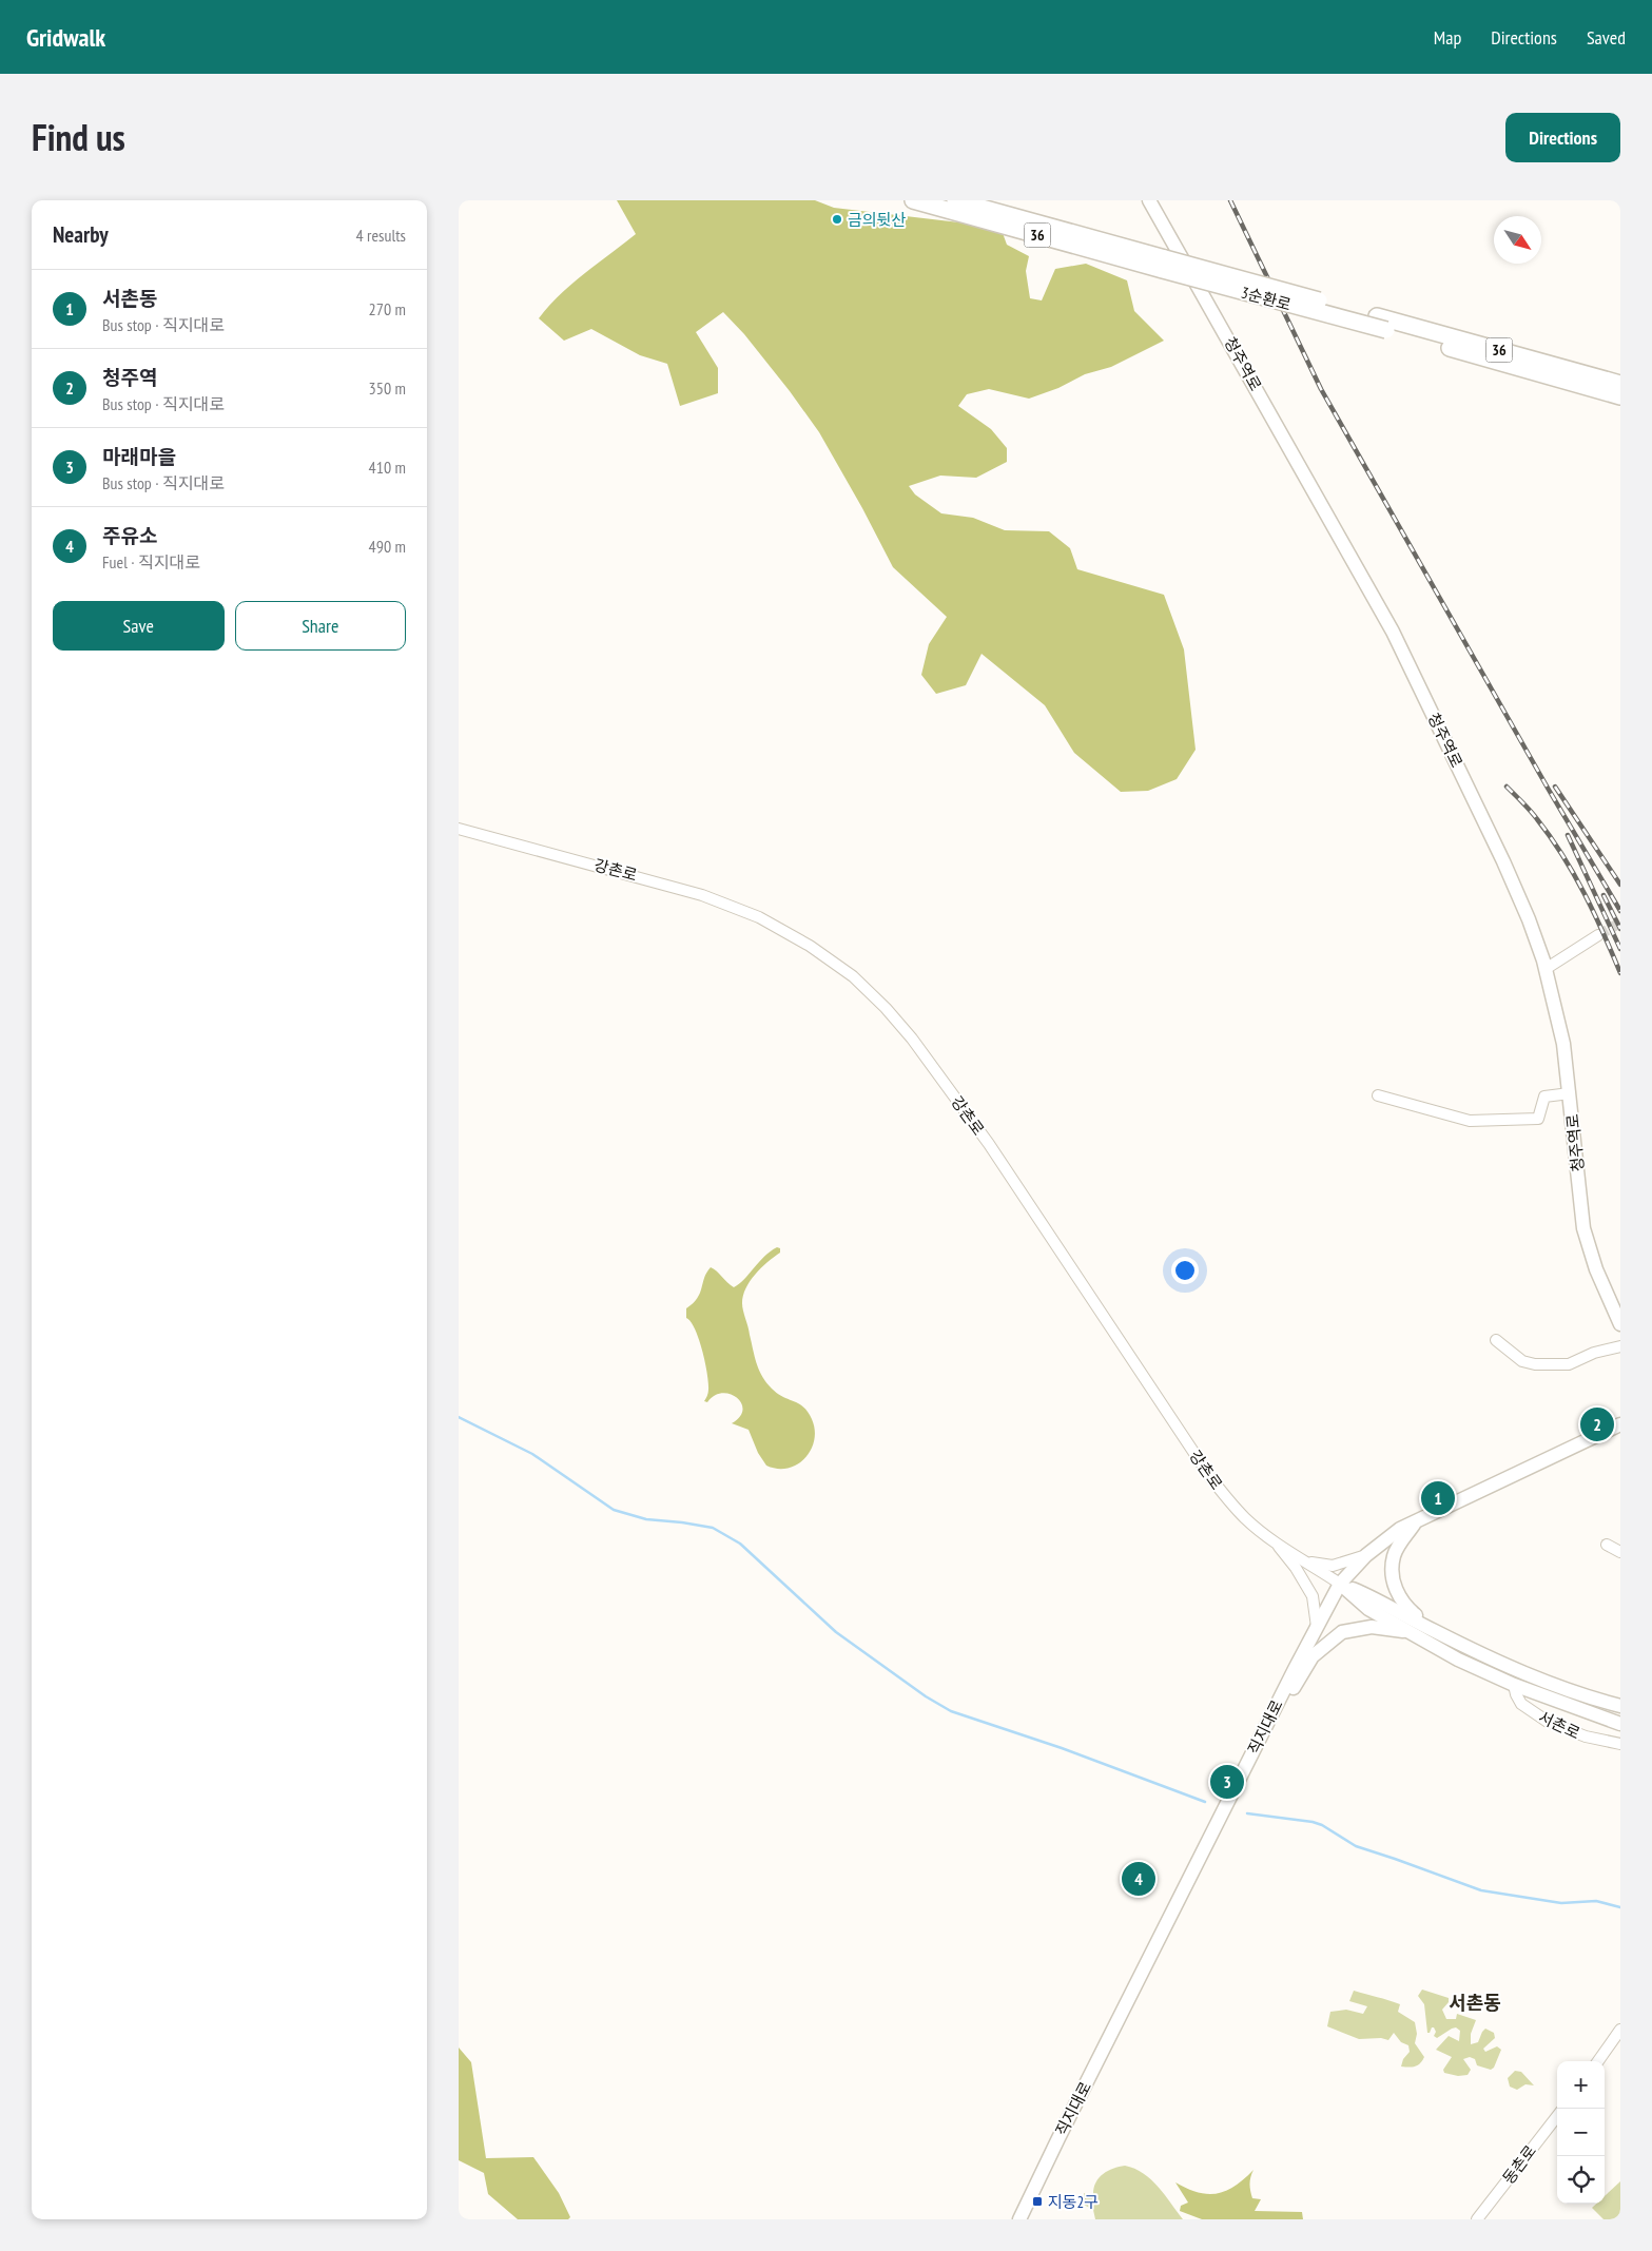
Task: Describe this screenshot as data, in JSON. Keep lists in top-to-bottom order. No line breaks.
{"streets":{"highway":["36","3순환로"],"main road":["청주역로","직지대로"],"street":["강촌로","서촌로","동촌로"]},"crossings":[["강촌로","직지대로"]],"districts":["서촌동"],"places":{"other":["금의뒷산"],"transit":["지동2구"]},"north":"bottom right","page":{"header":"Gridwalk","nav":["Map","Directions","Saved"],"title":"Find us","buttons":["Directions",["Save","Share"]],"heading":["Nearby","4 results"],"list":[{"mark":"1","name":"서촌동","note":"Bus stop · 직지대로","value":"270 m"},{"mark":"2","name":"청주역","note":"Bus stop · 직지대로","value":"350 m"},{"mark":"3","name":"마래마을","note":"Bus stop · 직지대로","value":"410 m"},{"mark":"4","name":"주유소","note":"Fuel · 직지대로","value":"490 m"}],"pins":["2","1","3","4"],"map_buttons":["+","−"]}}
